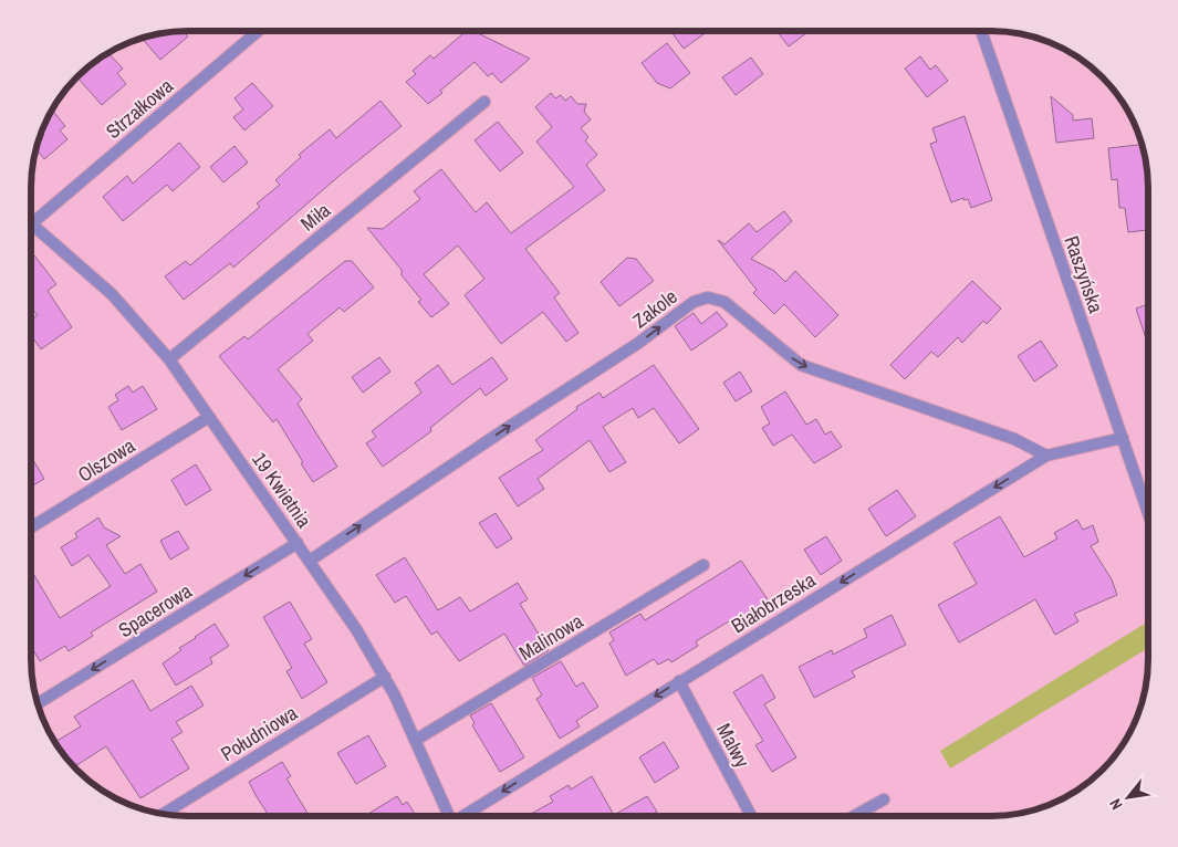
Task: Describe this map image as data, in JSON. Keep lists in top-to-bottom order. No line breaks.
{"streets":{"street":["Strzałkowa","Miła","Raszyńska","Zakole","Olszowa","19 Kwietnia","Białobrzeska","Spacerowa","Malinowa","Południowa","Malwy"]},"crossings":[["Strzałkowa","19 Kwietnia"],["Miła","19 Kwietnia"],["Raszyńska","Białobrzeska"],["Zakole","19 Kwietnia"],["Zakole","Białobrzeska"],["Olszowa","19 Kwietnia"],["19 Kwietnia","Spacerowa"],["19 Kwietnia","Malinowa"],["19 Kwietnia","Południowa"],["Białobrzeska","Malwy"]],"one_way":["Zakole","Białobrzeska","Spacerowa"],"north":"bottom left"}
